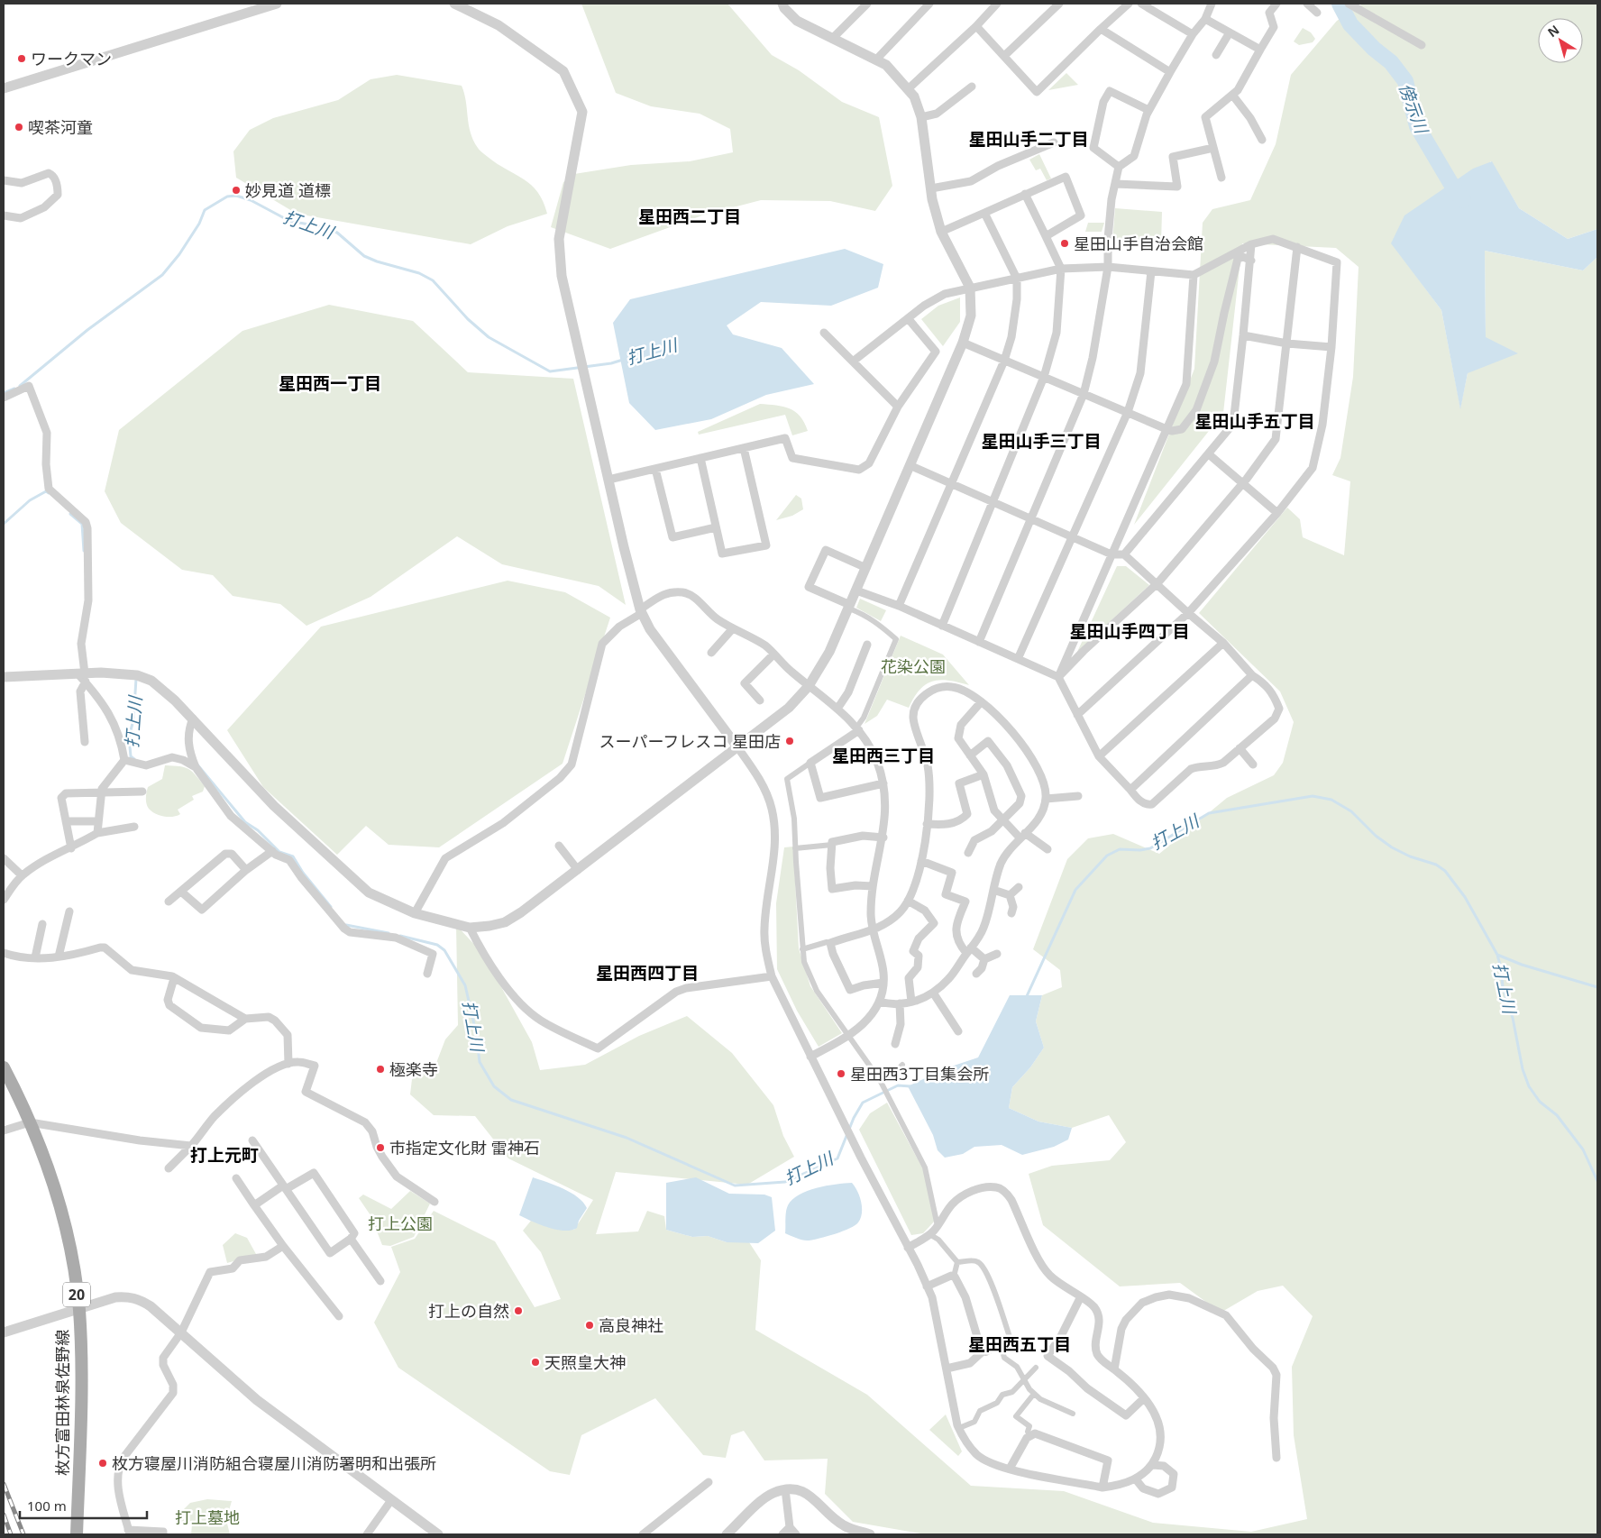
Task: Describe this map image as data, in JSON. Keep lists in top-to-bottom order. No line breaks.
{"streets":{"main road":["20","枚方富田林泉佐野線"]},"districts":["星田山手二丁目","星田西二丁目","星田西一丁目","星田山手五丁目","星田山手三丁目","星田山手四丁目","星田西三丁目","星田西四丁目","打上元町","星田西五丁目"],"water":["傍示川","打上川"],"parks":["花染公園","打上公園","打上墓地"],"places":["ワークマン","喫茶河童","妙見道 道標","星田山手自治会館","スーパーフレスコ 星田店","極楽寺","星田西3丁目集会所","市指定文化財 雷神石","打上の自然","高良神社","天照皇大神","枚方寝屋川消防組合寝屋川消防署明和出張所"],"scale_bar":"100 m","north":"top left"}
